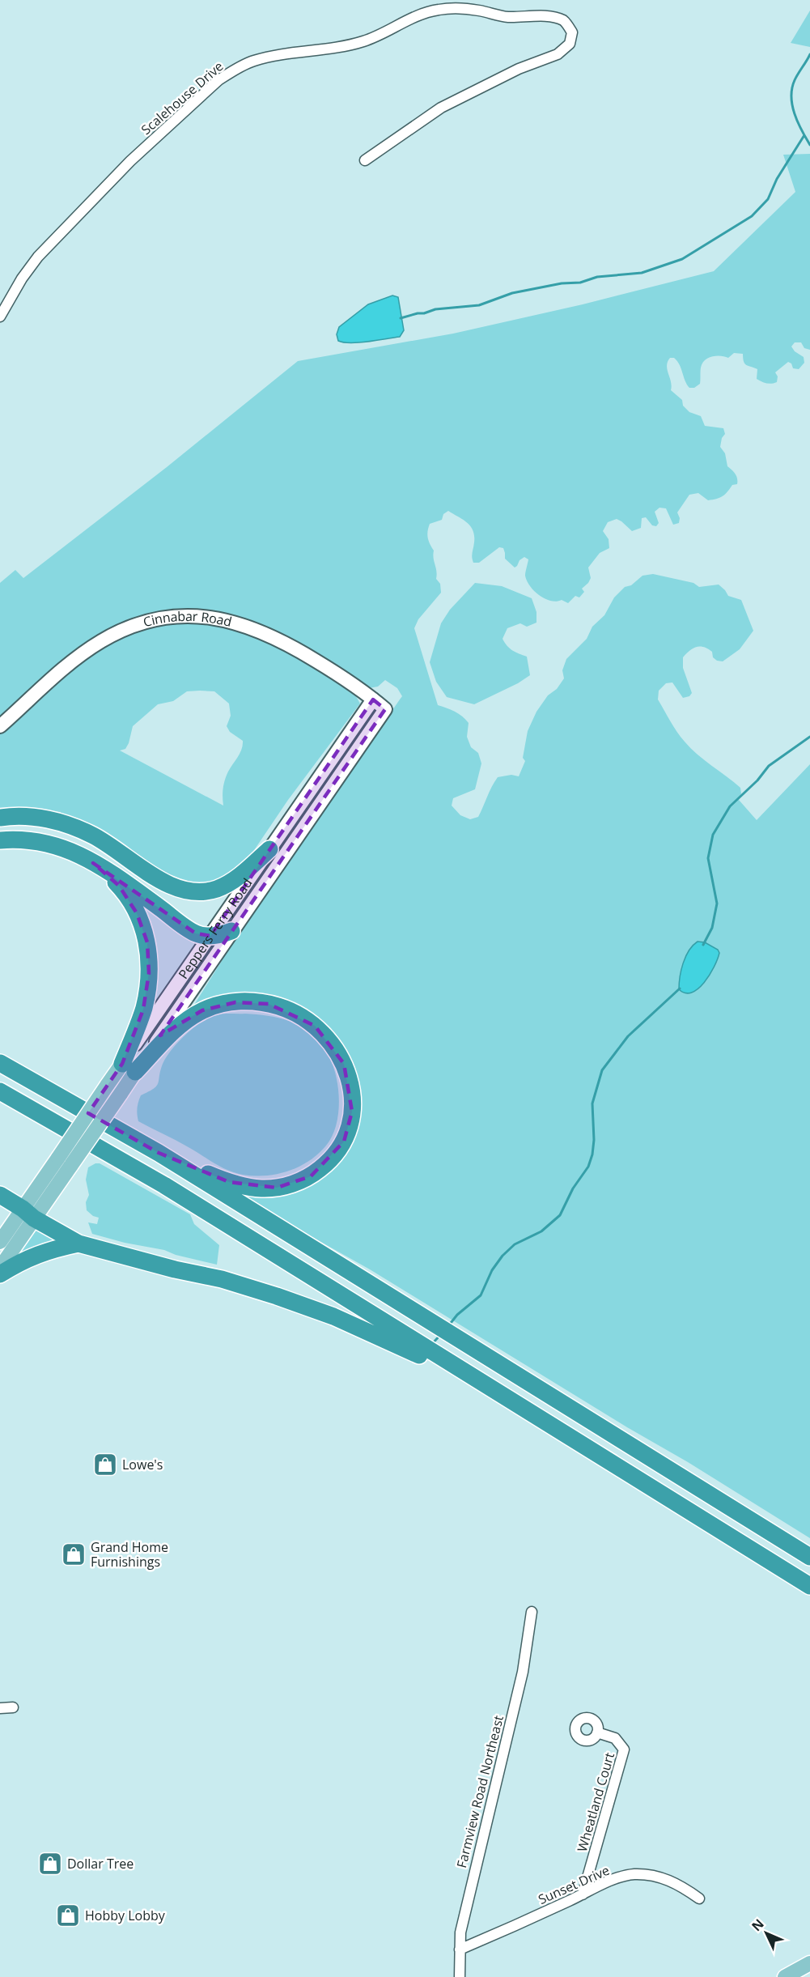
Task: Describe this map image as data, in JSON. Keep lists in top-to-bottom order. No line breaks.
{"streets":{"main road":["Peppers Ferry Road"],"street":["Scalehouse Drive","Cinnabar Road","Farmview Road Northeast","Wheatland Court","Sunset Drive"]},"crossings":[["Cinnabar Road","Peppers Ferry Road"],["Farmview Road Northeast","Sunset Drive"],["Wheatland Court","Sunset Drive"]],"places":{"shop":["Lowe's","Grand Home Furnishings","Dollar Tree","Hobby Lobby"]},"north":"top left"}
